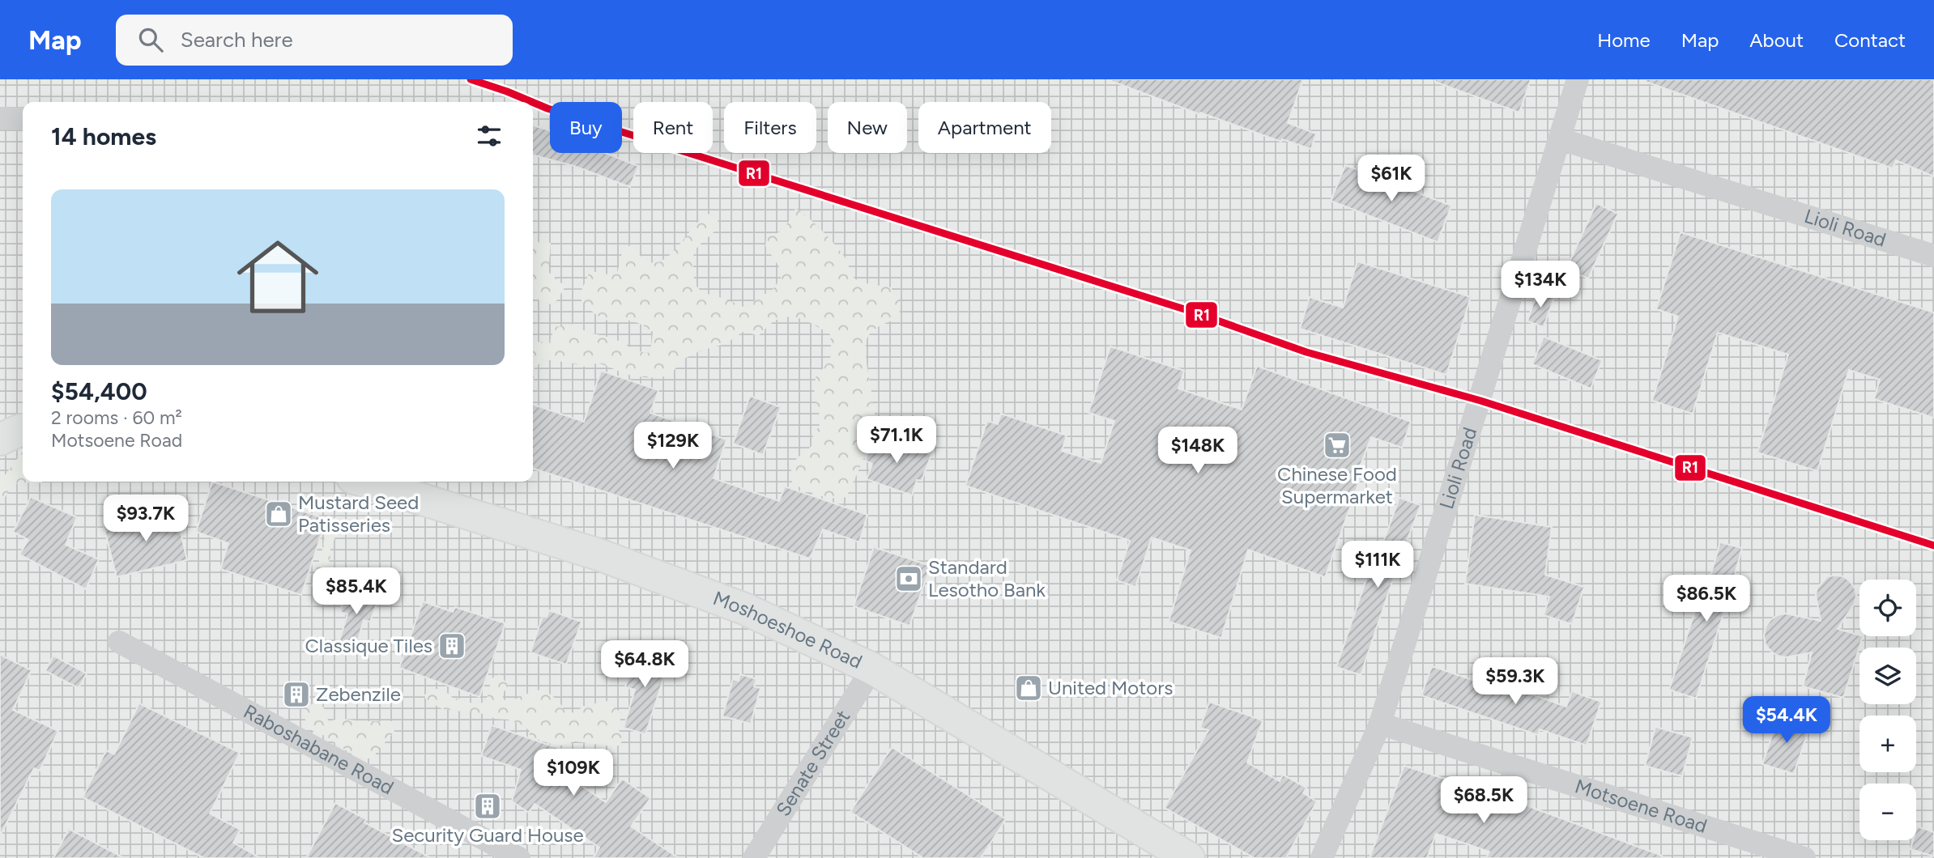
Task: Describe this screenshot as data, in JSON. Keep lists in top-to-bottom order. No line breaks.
{"streets":{"main road":["Moshoeshoe Road"],"street":["Lioli Road","Raboshabane Road","Senate Street","Motsoene Road"]},"crossings":[["Lioli Road","Motsoene Road"],["Moshoeshoe Road","Senate Street"]],"places":{"supermarket":["Chinese Food Supermarket"],"shop":["Mustard Seed Patisseries","United Motors"],"bank":["Standard Lesotho Bank"],"building":["Classique Tiles","Zebenzile","Security Guard House"]},"lines":["transit line R1"],"page":{"header":"Map","search":"Search here","nav":["Home","Map","About","Contact"],"chip":["Buy","Rent","Filters","New","Apartment"],"heading":"14 homes","price":["$61K","$134K","$71.1K","$129K","$148K","$93.7K","$111K","$85.4K","$86.5K","$64.8K","$59.3K","$54.4K","$109K","$68.5K"],"list":[{"name":"$54,400","note":"2 rooms · 60 m² · Motsoene Road"}],"map_buttons":["+","−"]}}
